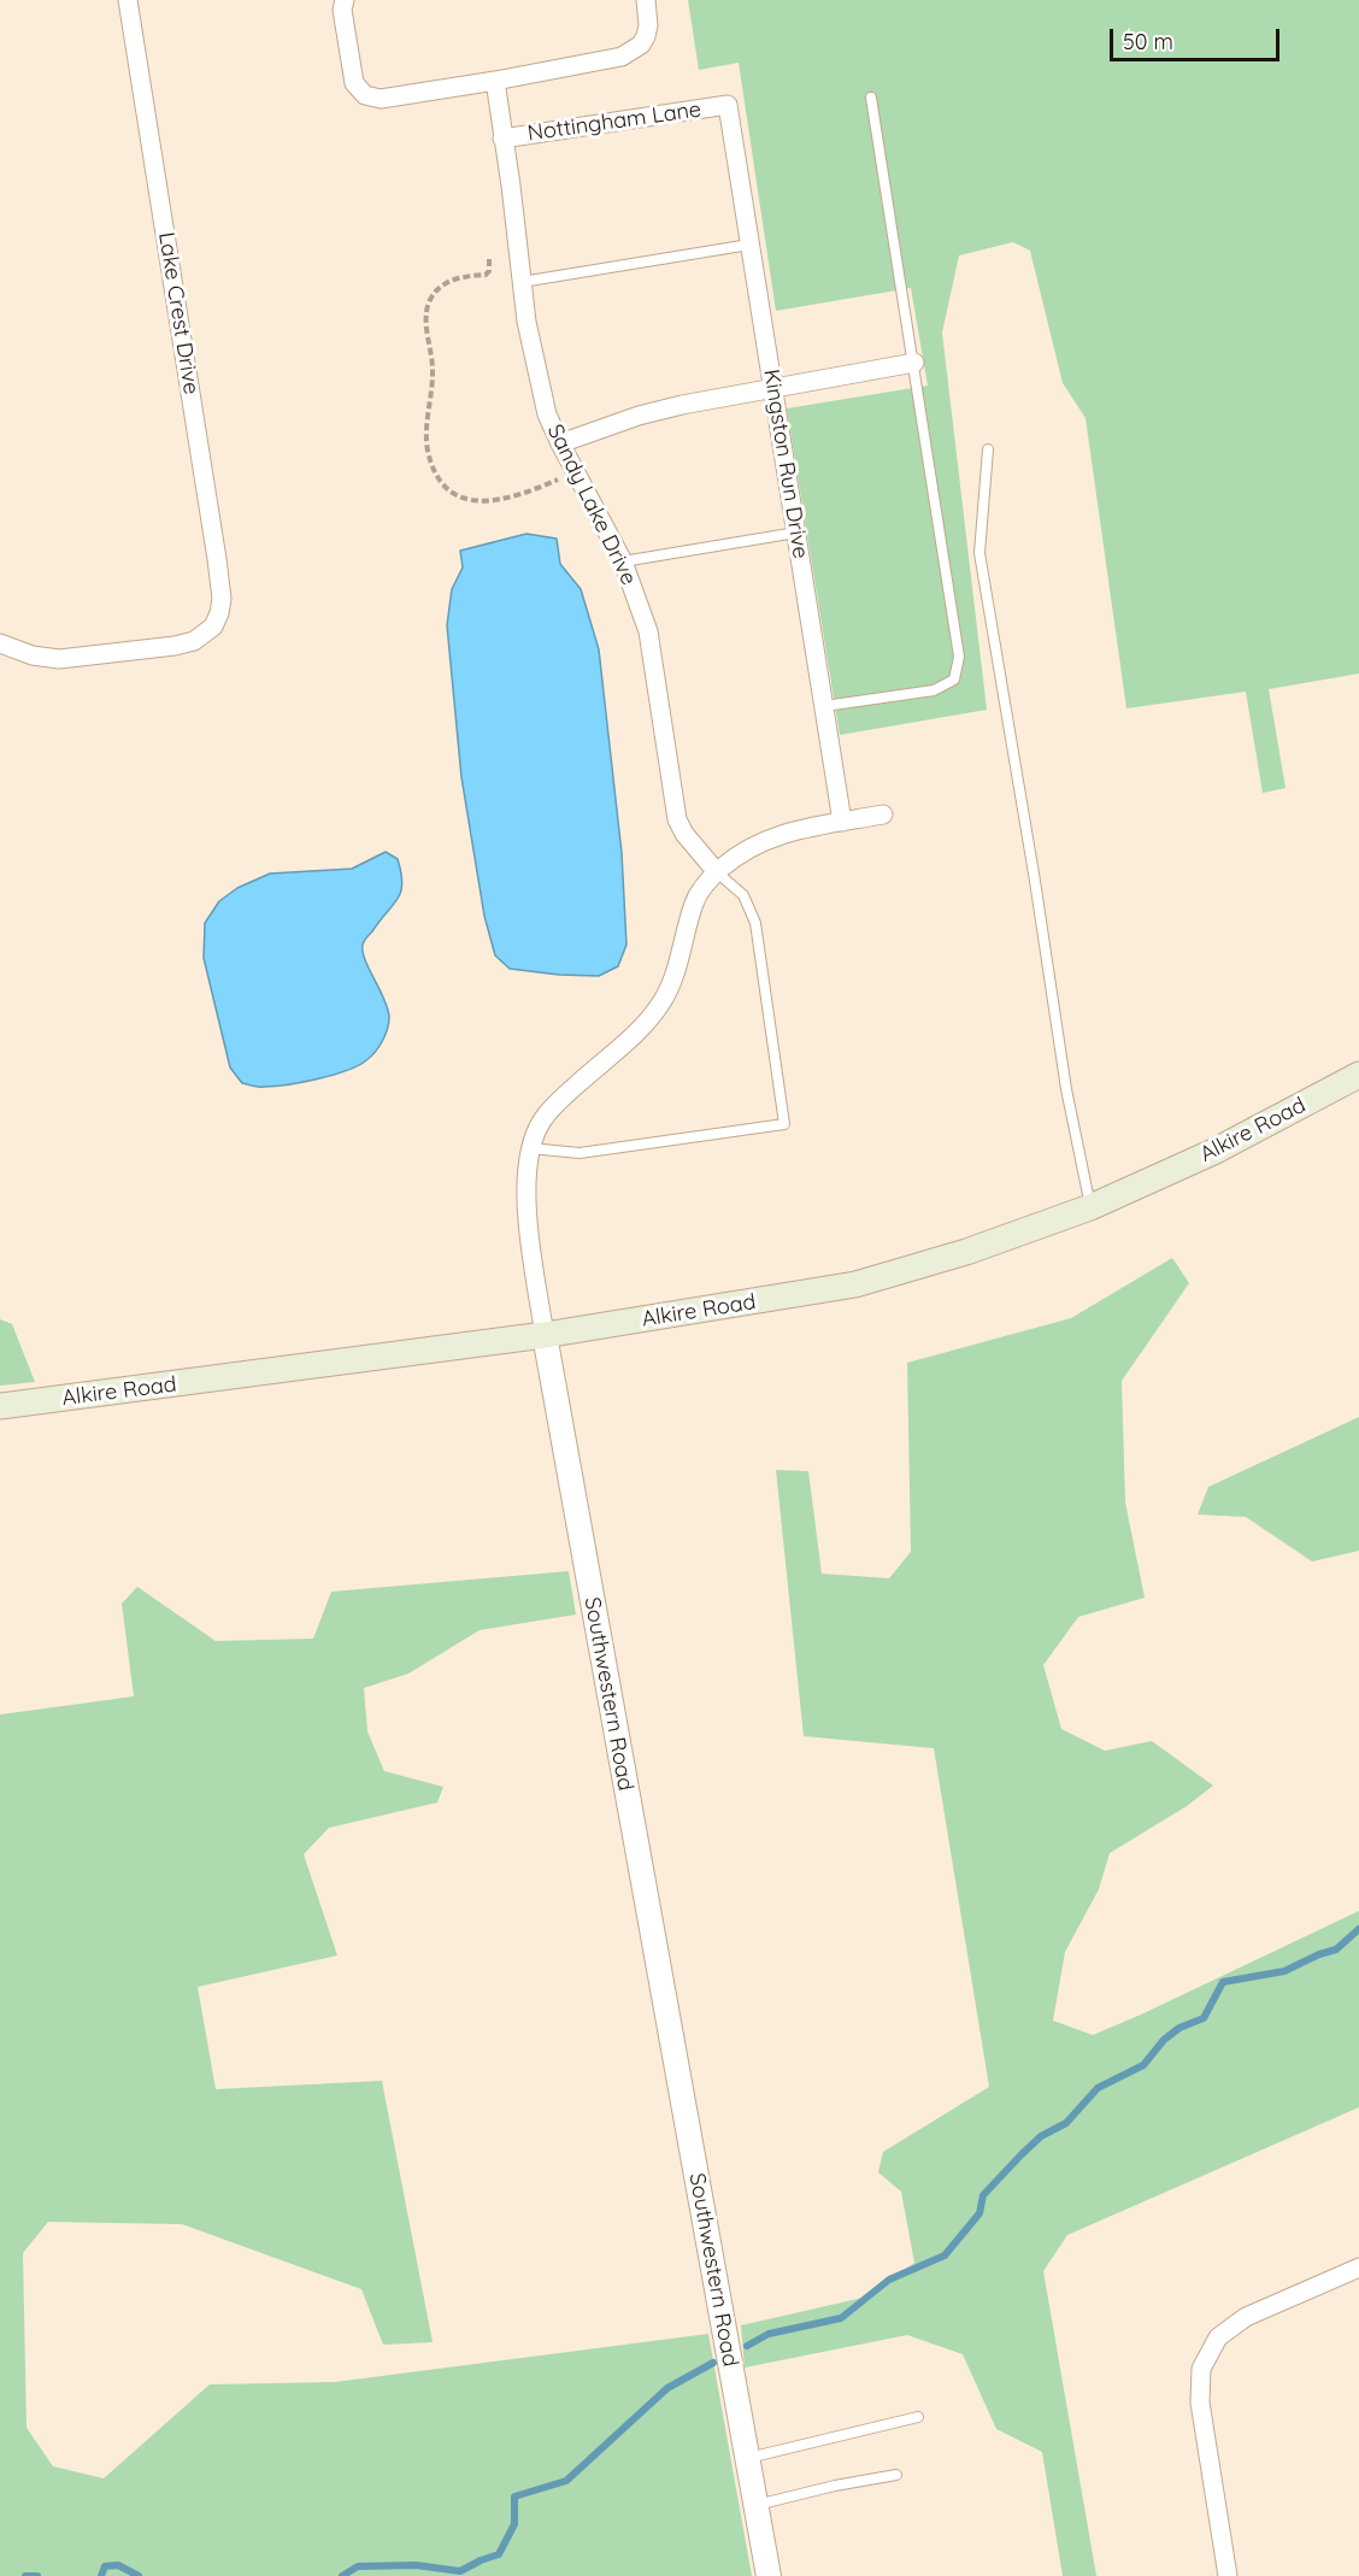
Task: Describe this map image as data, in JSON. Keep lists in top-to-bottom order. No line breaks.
{"streets":{"main road":["Alkire Road"],"street":["Nottingham Lane","Lake Crest Drive","Kingston Run Drive","Sandy Lake Drive","Southwestern Road"]},"crossings":[["Nottingham Lane","Kingston Run Drive"],["Nottingham Lane","Sandy Lake Drive"],["Kingston Run Drive","Southwestern Road"],["Sandy Lake Drive","Southwestern Road"],["Alkire Road","Southwestern Road"]],"scale_bar":"50 m"}
